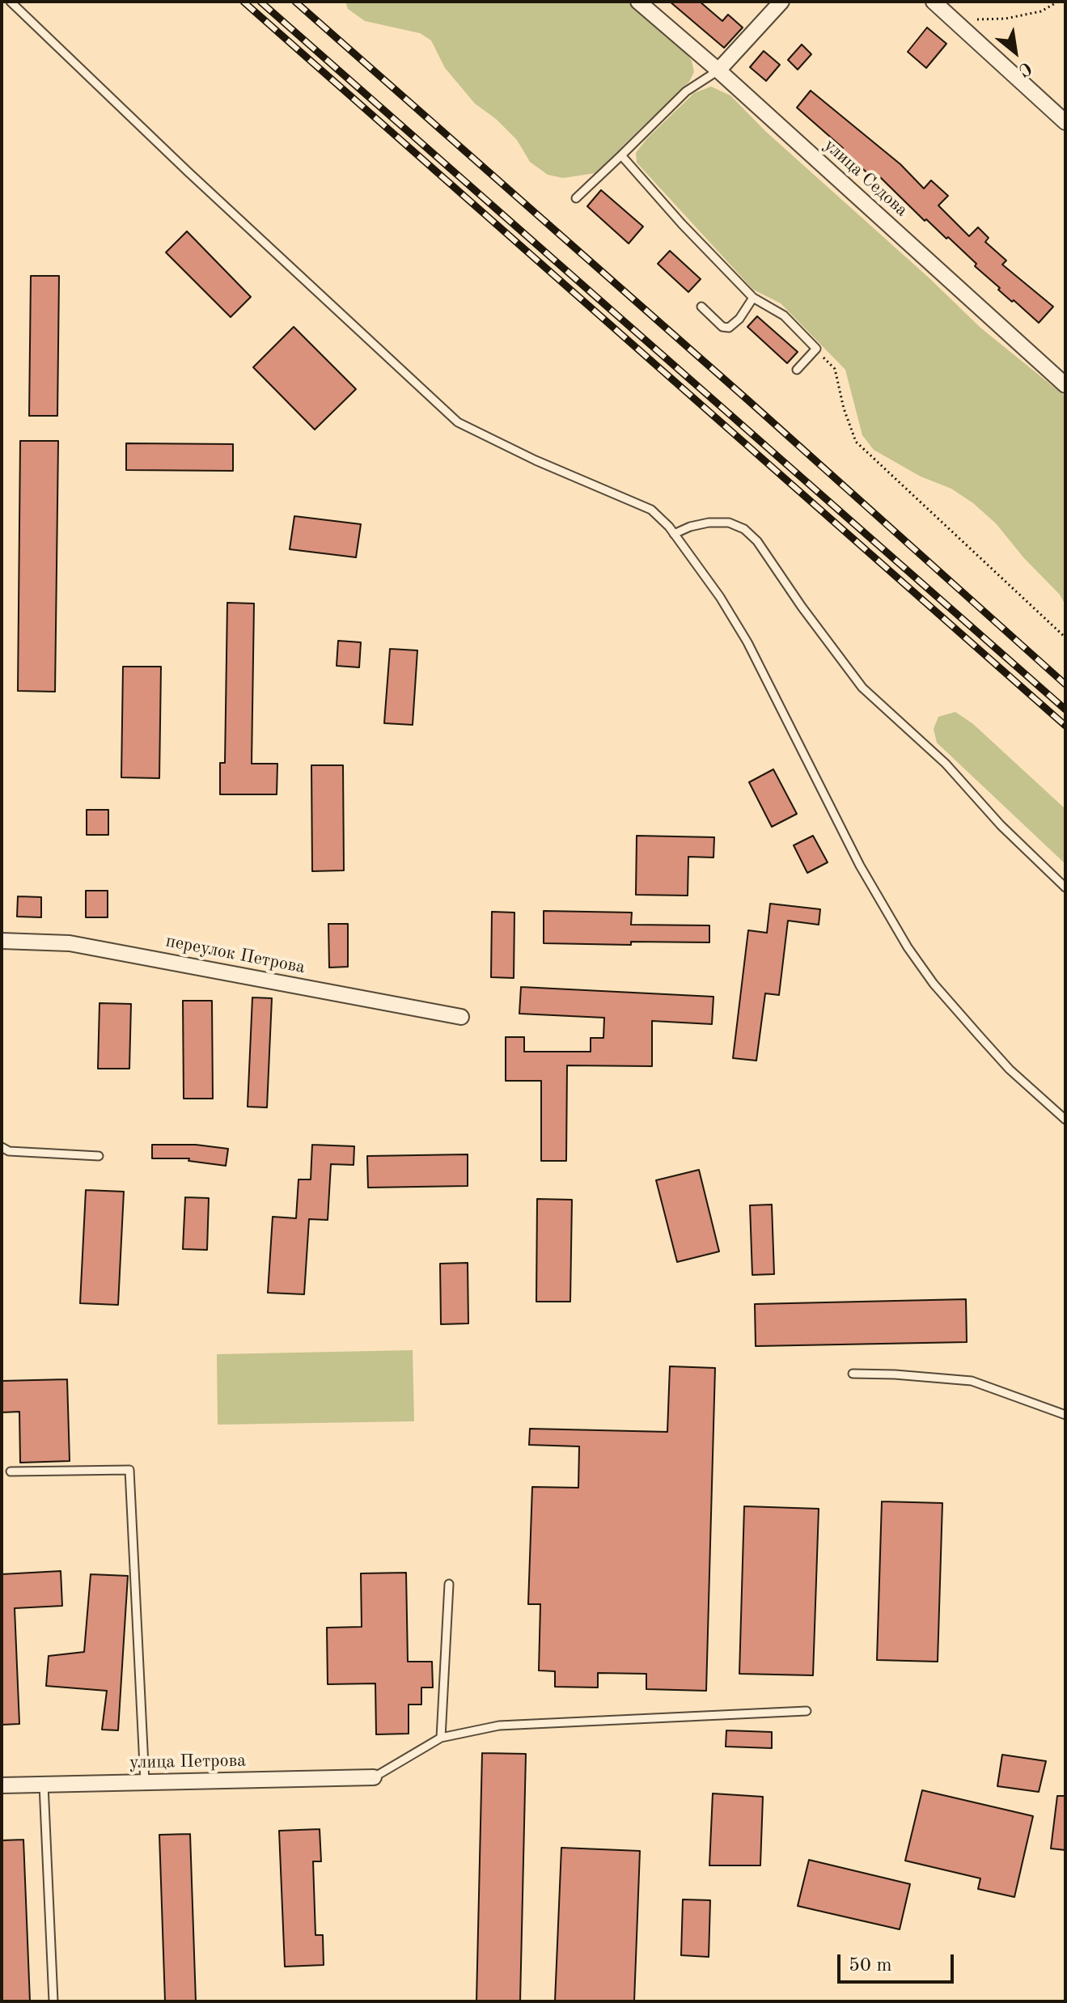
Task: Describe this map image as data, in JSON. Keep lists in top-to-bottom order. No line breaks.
{"streets":{"street":["улица Седова","переулок Петрова","улица Петрова"]},"scale_bar":"50 m","north":"bottom right"}
